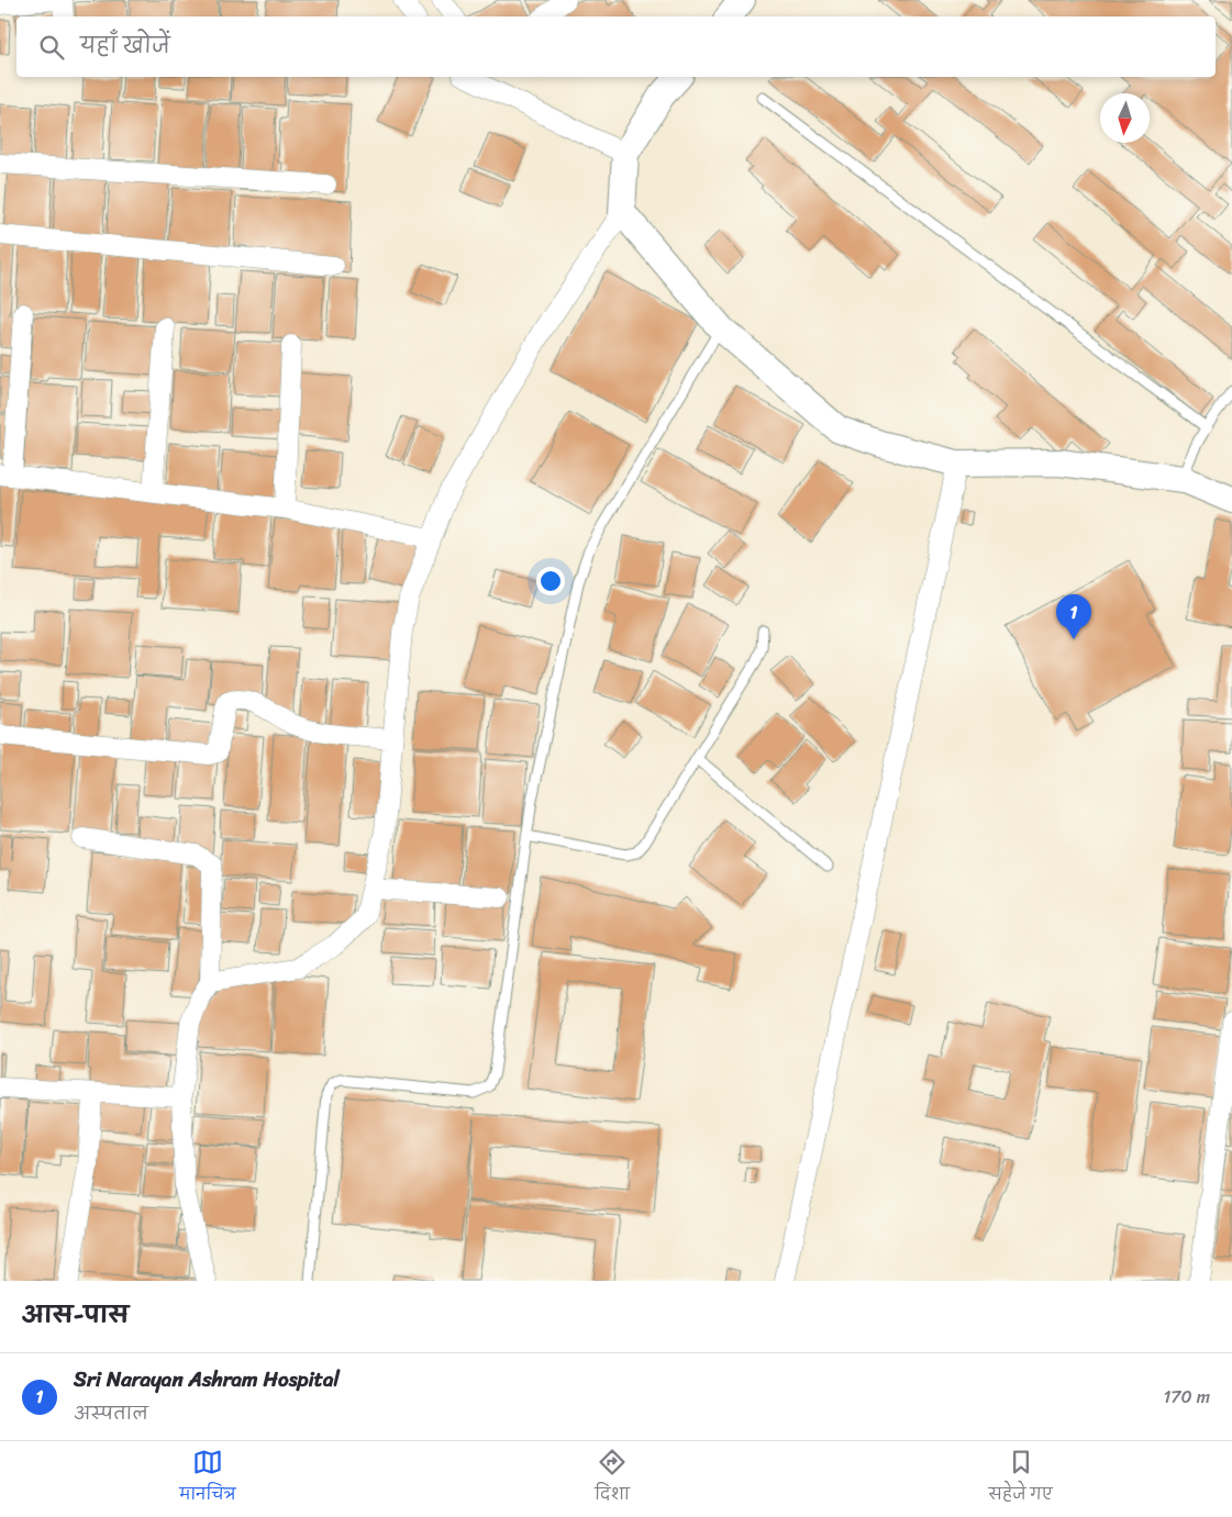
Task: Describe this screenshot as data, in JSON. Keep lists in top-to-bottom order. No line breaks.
{"north":"bottom","page":{"search":"यहाँ खोजें","pins":"1","heading":"आस-पास","list":[{"mark":"1","name":"Sri Narayan Ashram Hospital","note":"अस्पताल","value":"170 m"}],"nav":["मानचित्र","दिशा","सहेजे गए"]}}
